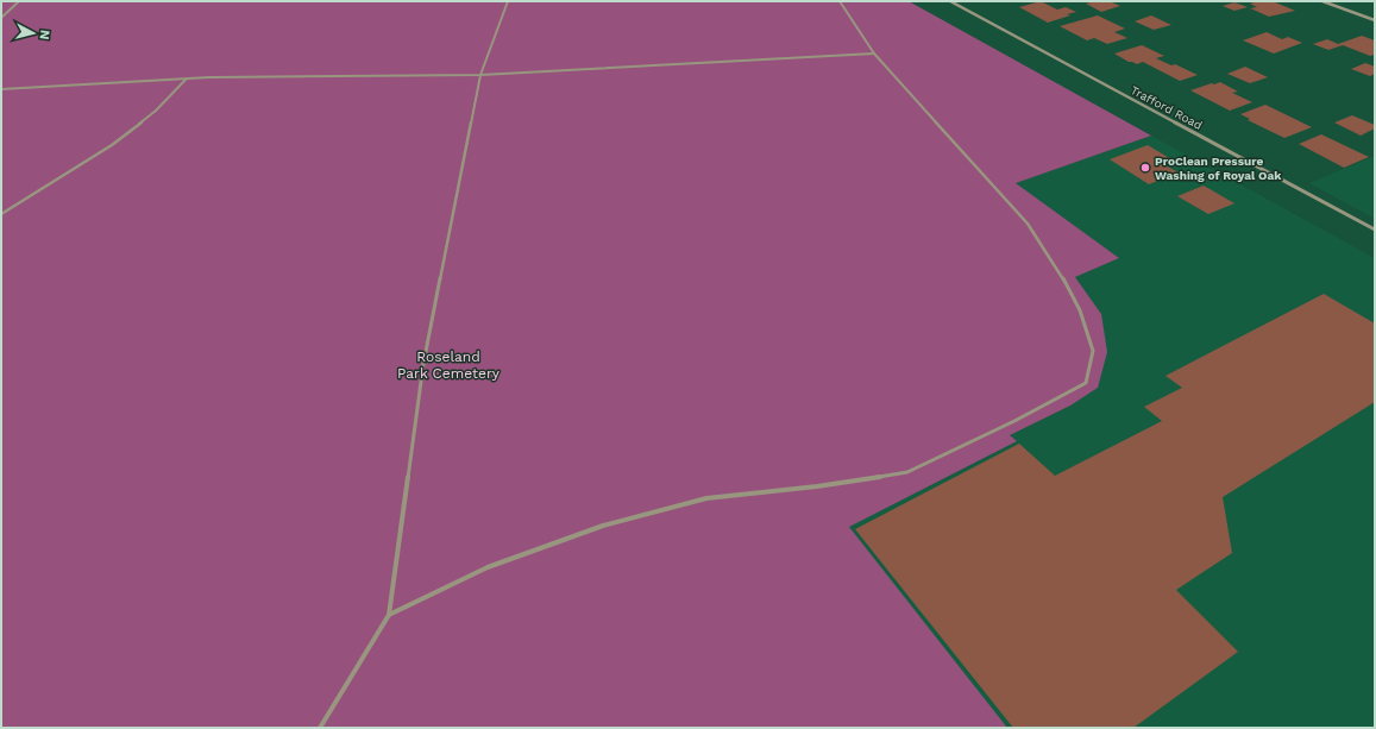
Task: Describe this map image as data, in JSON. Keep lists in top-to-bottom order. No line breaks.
{"streets":{"street":["Trafford Road"]},"parks":["Roseland Park Cemetery"],"places":["ProClean Pressure Washing of Royal Oak"],"north":"right"}
